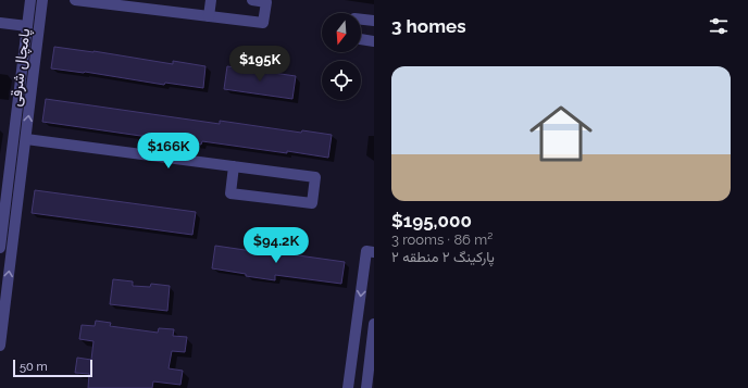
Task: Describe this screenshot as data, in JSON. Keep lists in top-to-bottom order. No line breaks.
{"streets":{"street":["پامچال شرقی"]},"scale_bar":"50 m","north":"bottom","page":{"heading":"3 homes","price":["$195K","$166K","$94.2K"],"list":[{"name":"$195,000","note":"3 rooms · 86 m² · پارکینگ ۲ منطقه ۲"}],"scale":"50 m"}}
